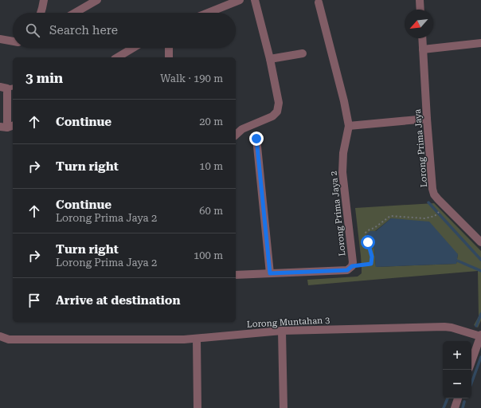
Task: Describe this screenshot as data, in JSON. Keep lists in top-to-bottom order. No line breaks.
{"streets":{"street":["Lorong Prima Jaya","Lorong Prima Jaya 2","Lorong Muntahan 3"]},"north":"bottom left","page":{"search":"Search here","heading":["3 min","Walk · 190 m"],"list":[["Continue","20 m"],["Turn right","10 m"],["Continue","Lorong Prima Jaya 2","60 m"],["Turn right","Lorong Prima Jaya 2","100 m"],"Arrive at destination"],"map_buttons":["+","−"]}}
